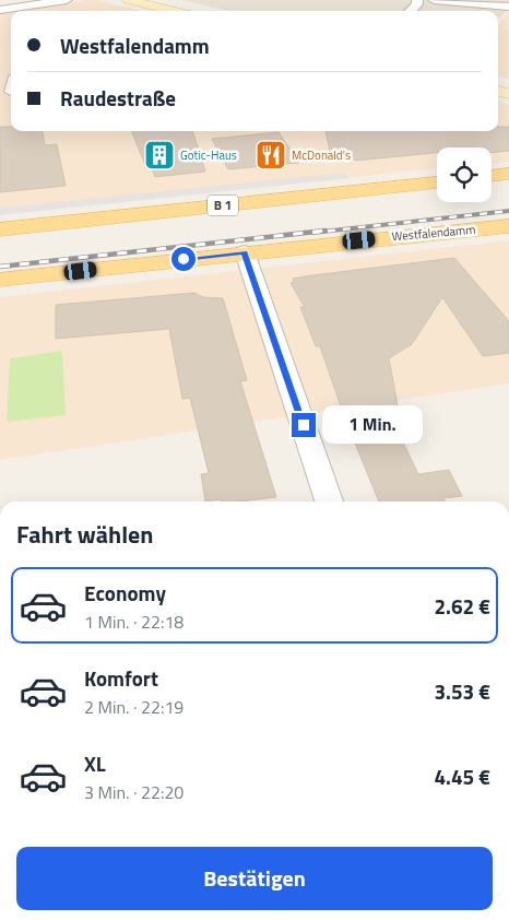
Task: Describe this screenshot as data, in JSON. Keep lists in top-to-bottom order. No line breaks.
{"streets":{"main road":["B 1","Westfalendamm"]},"places":{"building":["Gotic-Haus"],"restaurant":["McDonald's"]},"page":{"banner":["Westfalendamm","Raudestraße"],"bubble":"1 Min.","heading":"Fahrt wählen","list":[{"name":"Economy","note":"1 Min. · 22:18","value":"2.62 €"},{"name":"Komfort","note":"2 Min. · 22:19","value":"3.53 €"},{"name":"XL","note":"3 Min. · 22:20","value":"4.45 €"}],"buttons":"Bestätigen"}}
